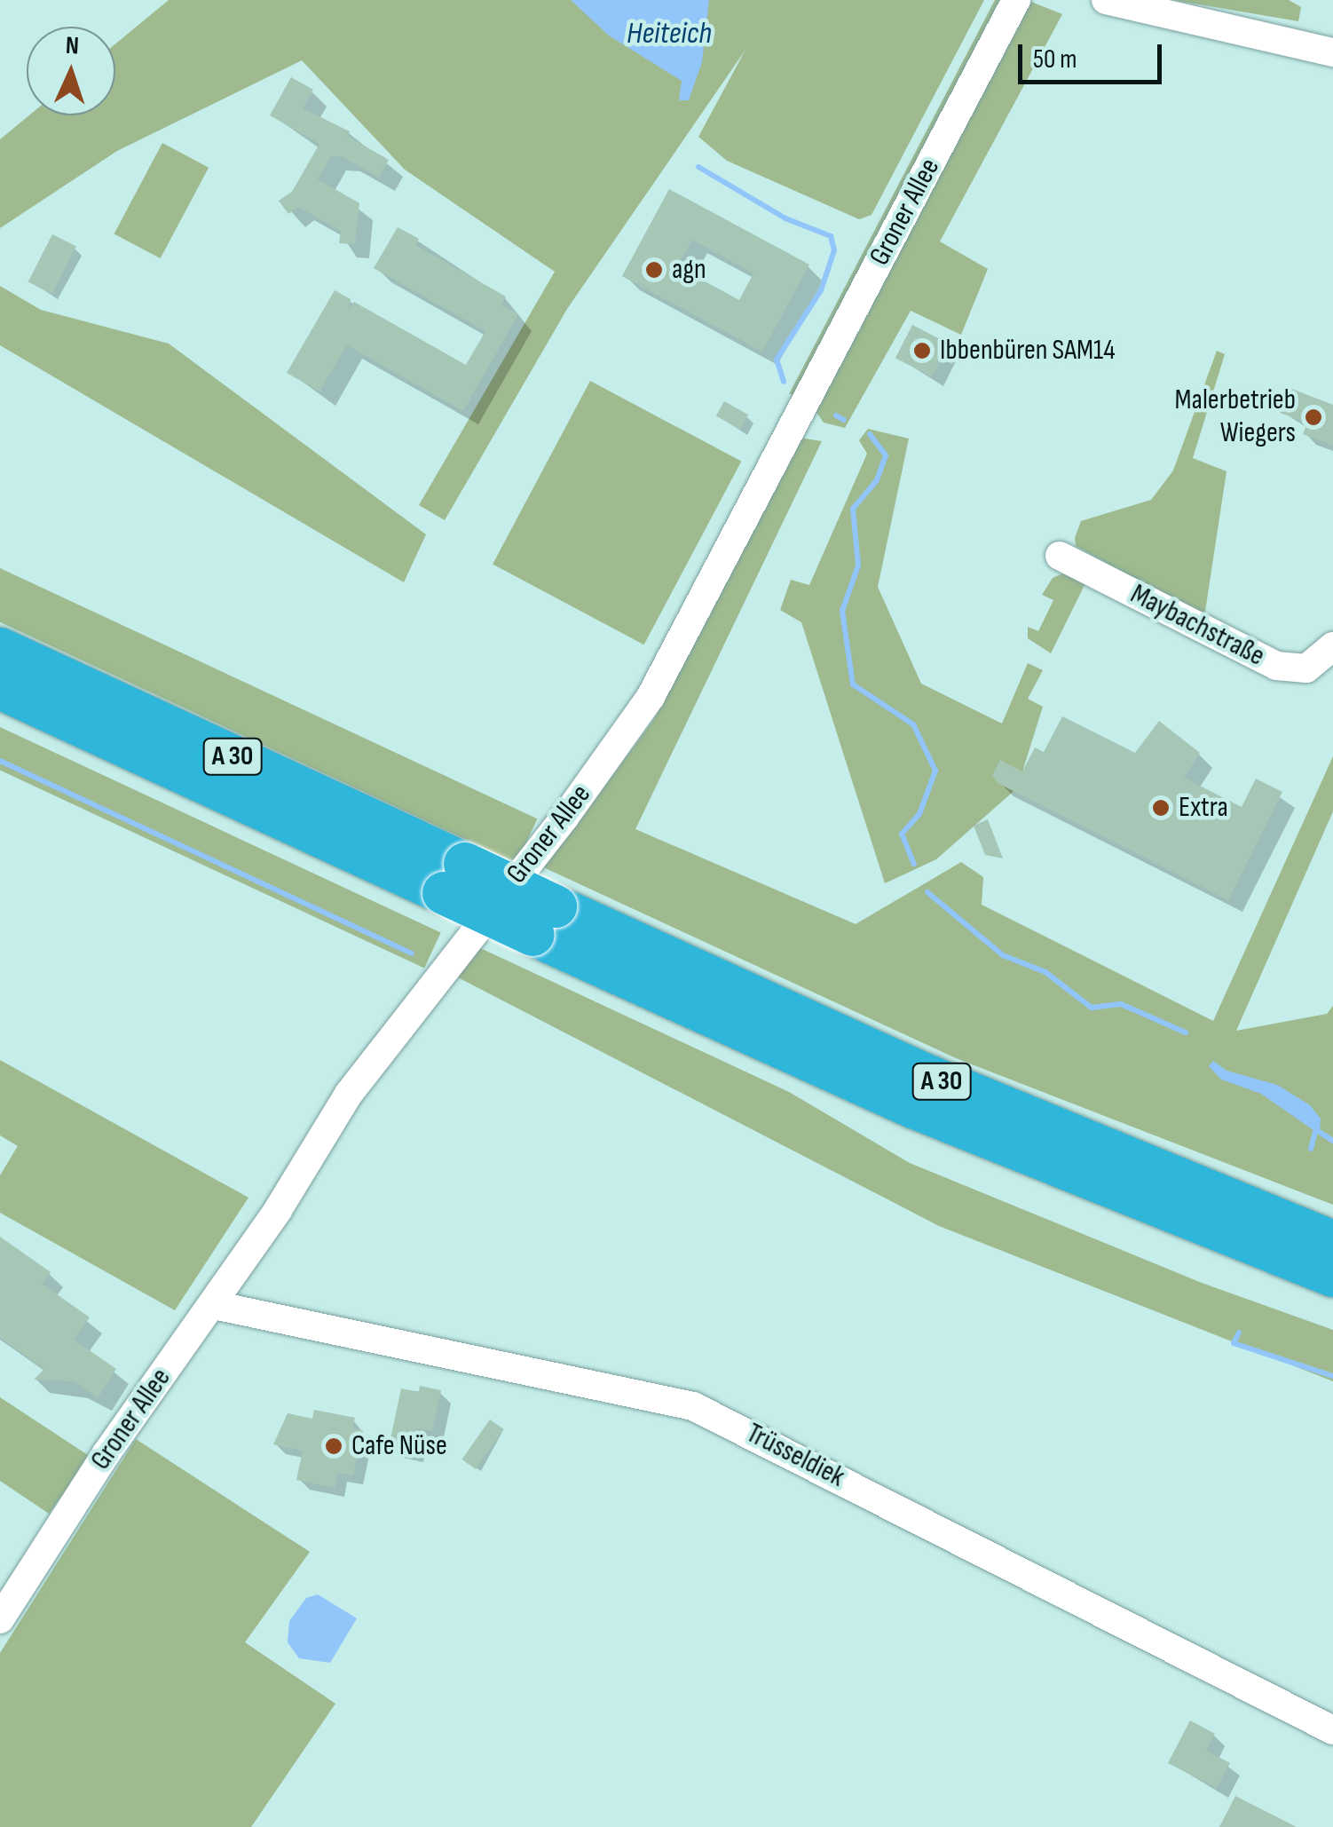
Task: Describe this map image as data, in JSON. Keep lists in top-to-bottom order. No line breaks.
{"streets":{"highway":["A 30"],"street":["Groner Allee","Maybachstraße","Trüsseldiek"]},"crossings":[["Groner Allee","Trüsseldiek"]],"water":["Heiteich"],"places":["agn","Ibbenbüren SAM14","Malerbetrieb Wiegers","Extra","Cafe Nüse"],"scale_bar":"50 m","north":"top"}
